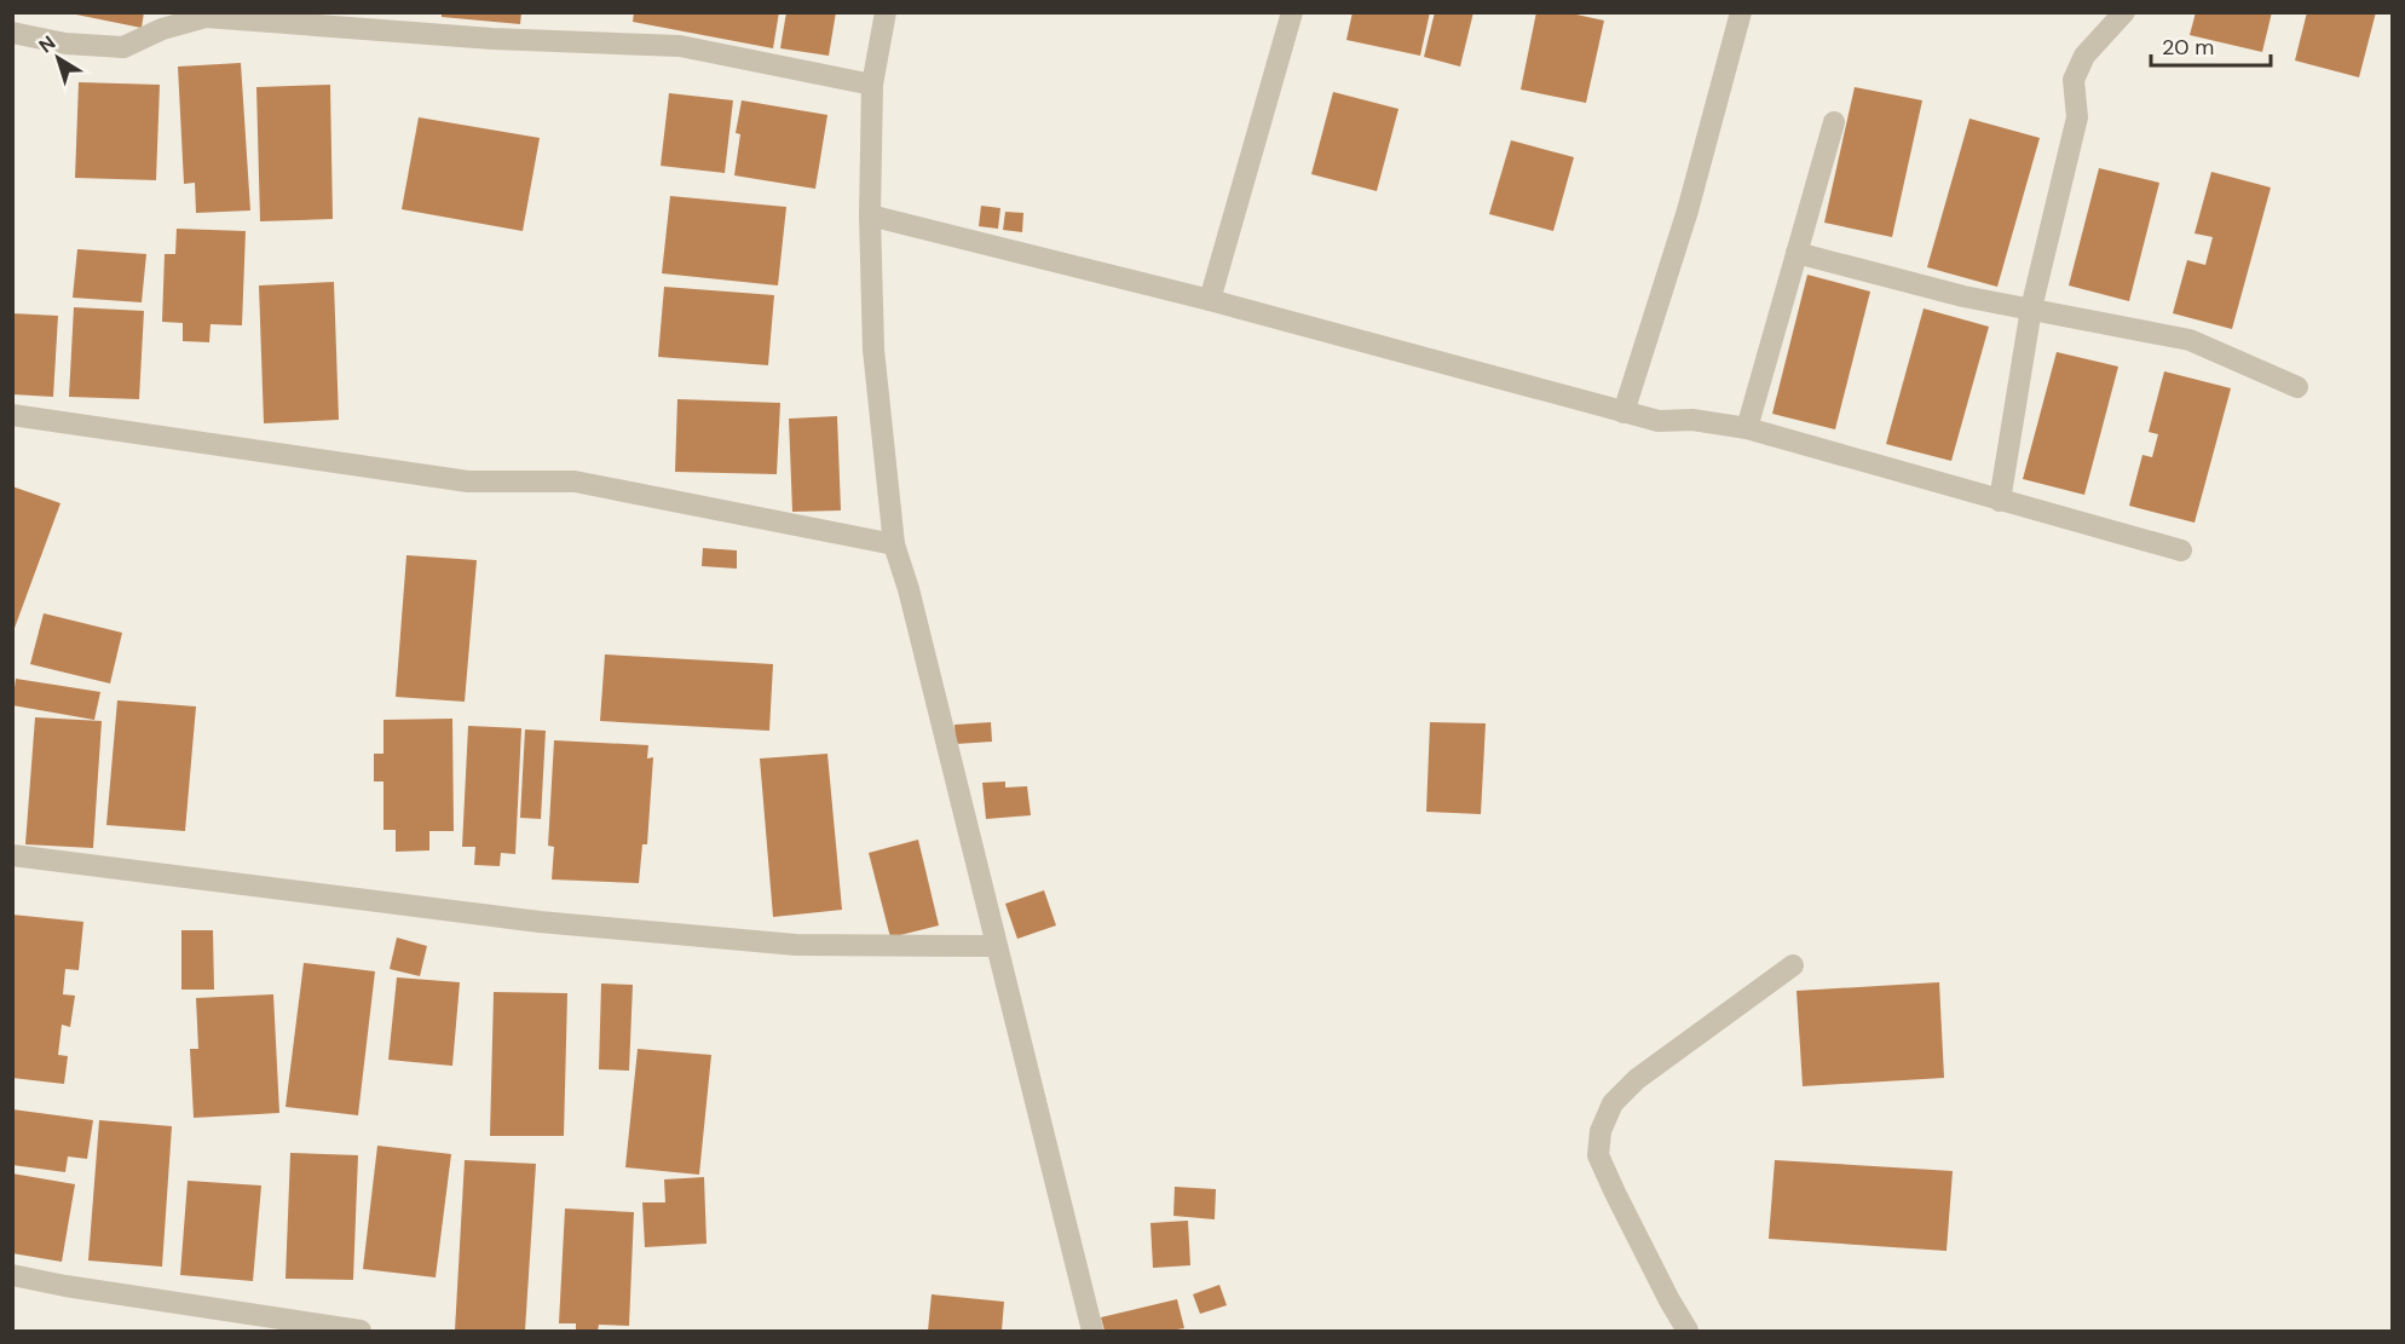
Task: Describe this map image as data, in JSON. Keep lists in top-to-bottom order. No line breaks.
{"scale_bar":"20 m","north":"top left"}
